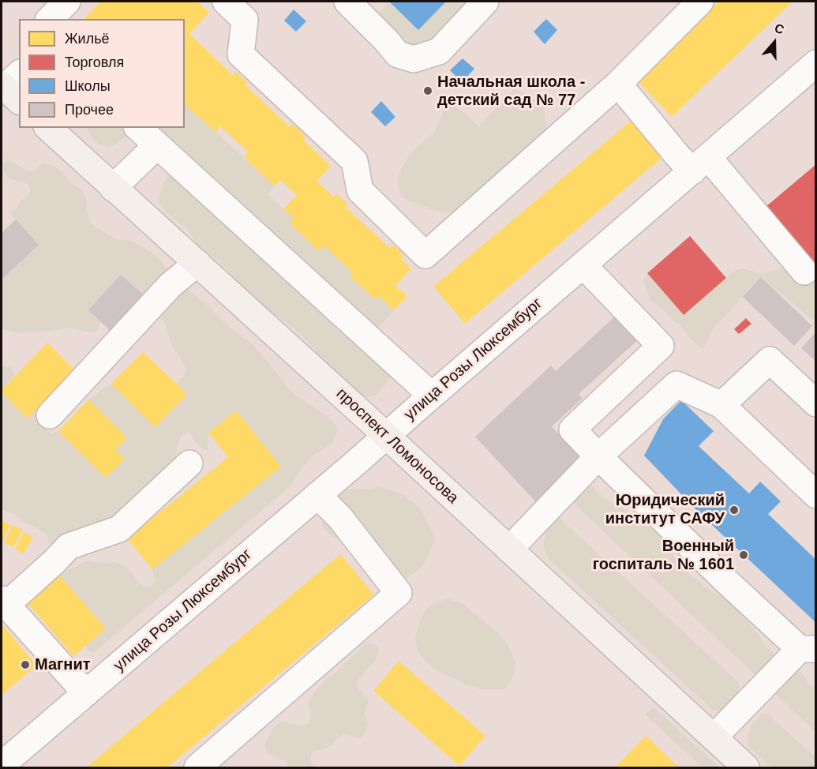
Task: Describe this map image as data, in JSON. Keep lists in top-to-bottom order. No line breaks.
{"streets":{"main road":["проспект Ломоносова"],"street":["улица Розы Люксембург"]},"crossings":[["улица Розы Люксембург","проспект Ломоносова"]],"places":["Начальная школа - детский сад № 77","Юридический институт САФУ","Военный госпиталь № 1601","Магнит"],"legend":["Жильё","Торговля","Школы","Прочее"],"north":"top"}
